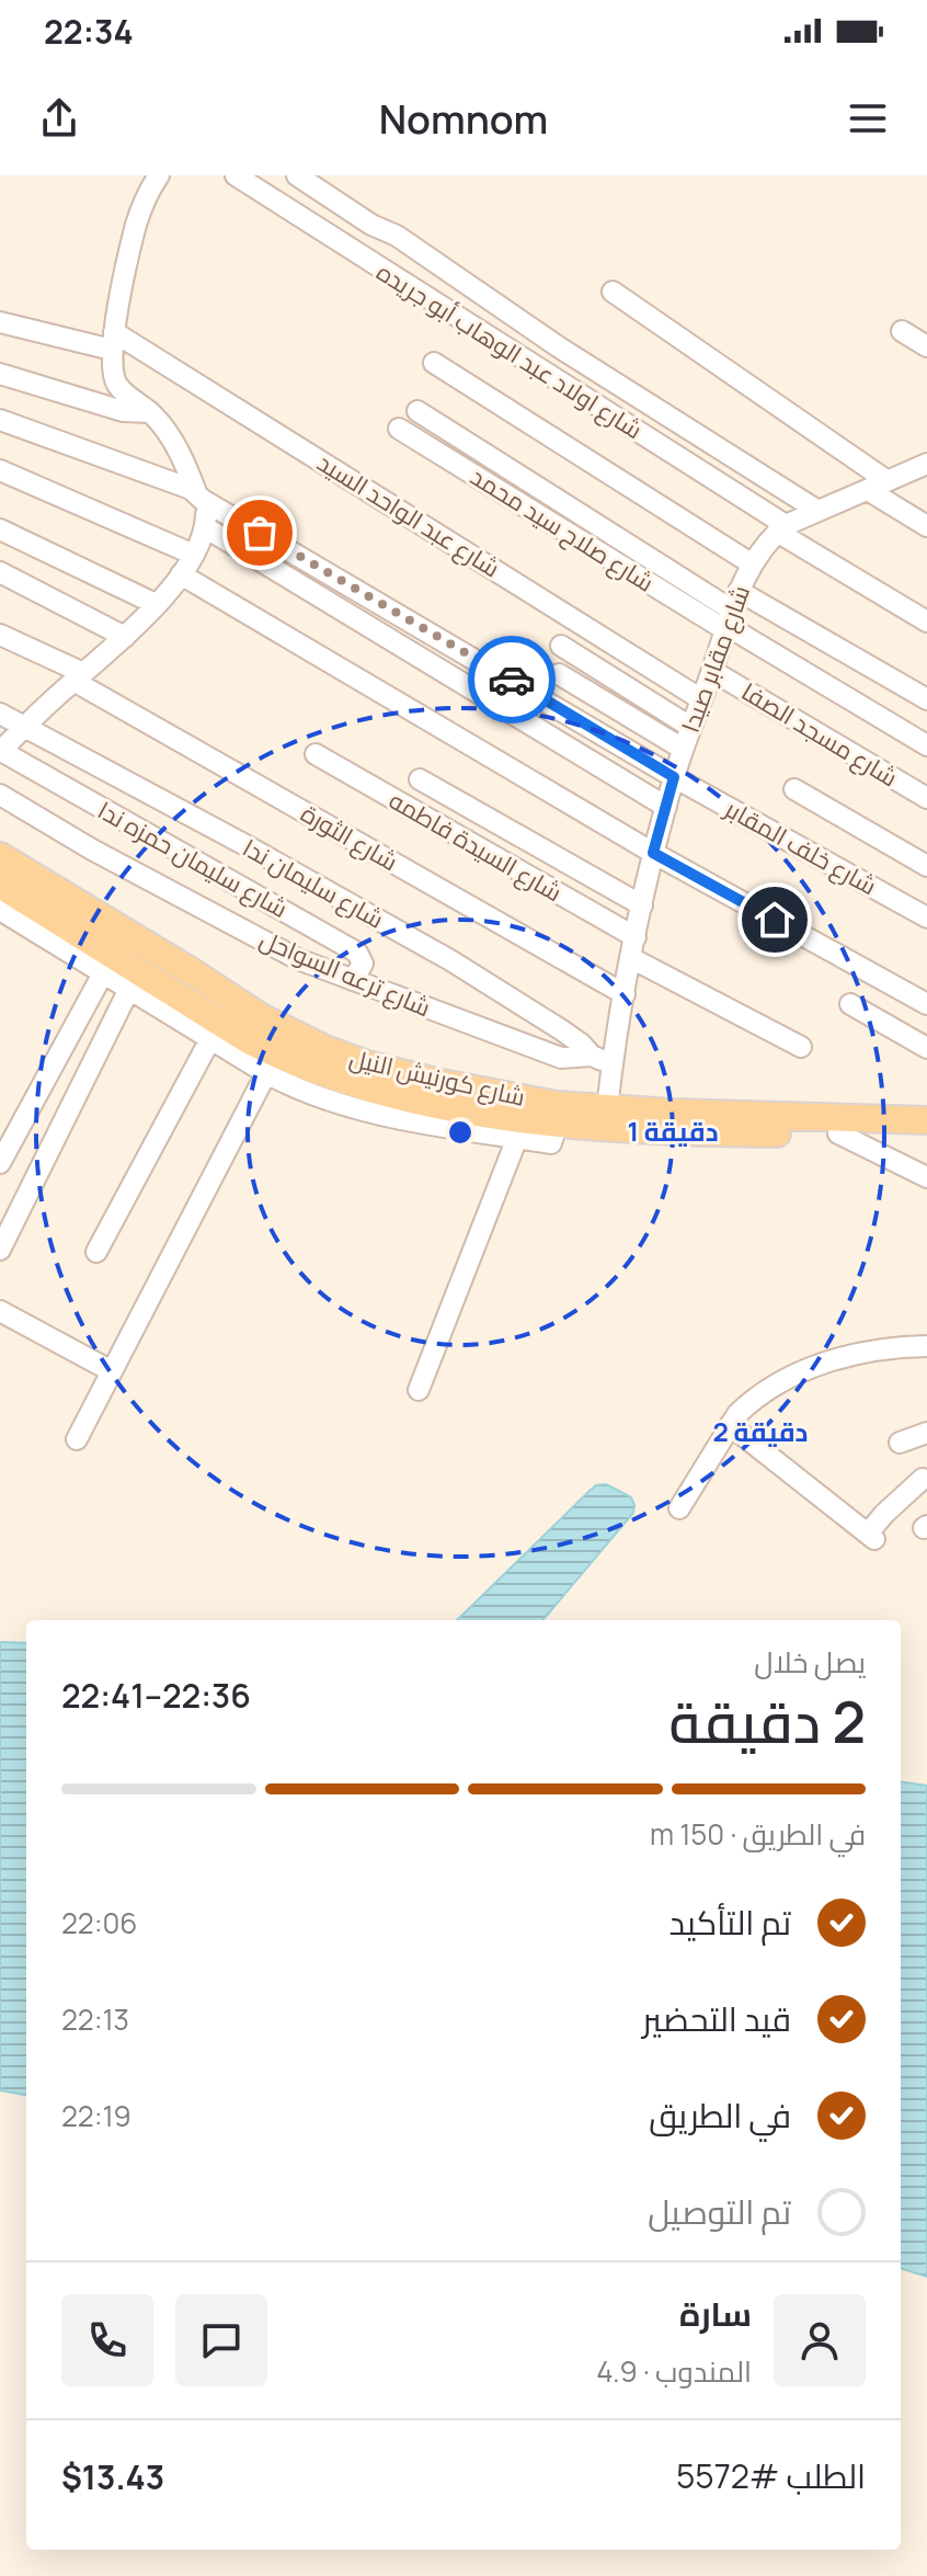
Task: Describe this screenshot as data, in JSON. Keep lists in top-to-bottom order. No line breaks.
{"streets":{"main road":["شارع كورنيش النيل"],"street":["شارع اولاد عبد الوهاب أبو جريده","شارع عبد الواحد السيد","شارع صلاح سيد محمد","شارع مقابر صيدا","شارع مسجد الصفا","شارع الثورة","شارع السيدة فاطمه","شارع خلف المقابر","شارع سليمان حمزه ندا","شارع سليمان ندا","شارع ترعه السواحل"]},"crossings":[["شارع اولاد عبد الوهاب أبو جريده","شارع مقابر صيدا"],["شارع عبد الواحد السيد","شارع مقابر صيدا"],["شارع صلاح سيد محمد","شارع مقابر صيدا"],["شارع مقابر صيدا","شارع مسجد الصفا"],["شارع مقابر صيدا","شارع الثورة"],["شارع مقابر صيدا","شارع السيدة فاطمه"],["شارع مقابر صيدا","شارع خلف المقابر"],["شارع مقابر صيدا","شارع ترعه السواحل"],["شارع مقابر صيدا","شارع كورنيش النيل"],["شارع سليمان حمزه ندا","شارع ترعه السواحل"],["شارع سليمان ندا","شارع ترعه السواحل"]],"page":{"status":"22:34","header":"Nomnom","heading":["2 دقيقة","يصل خلال","22:36–22:41"],"panel":["سارة","المندوب · 4.9","الطلب #5572","$13.43"],"bar":"في الطريق · 150 m","list":[["تم التأكيد","22:06"],["قيد التحضير","22:13"],["في الطريق","22:19"],"تم التوصيل"]},"rings":["1 دقيقة","2 دقيقة"]}
